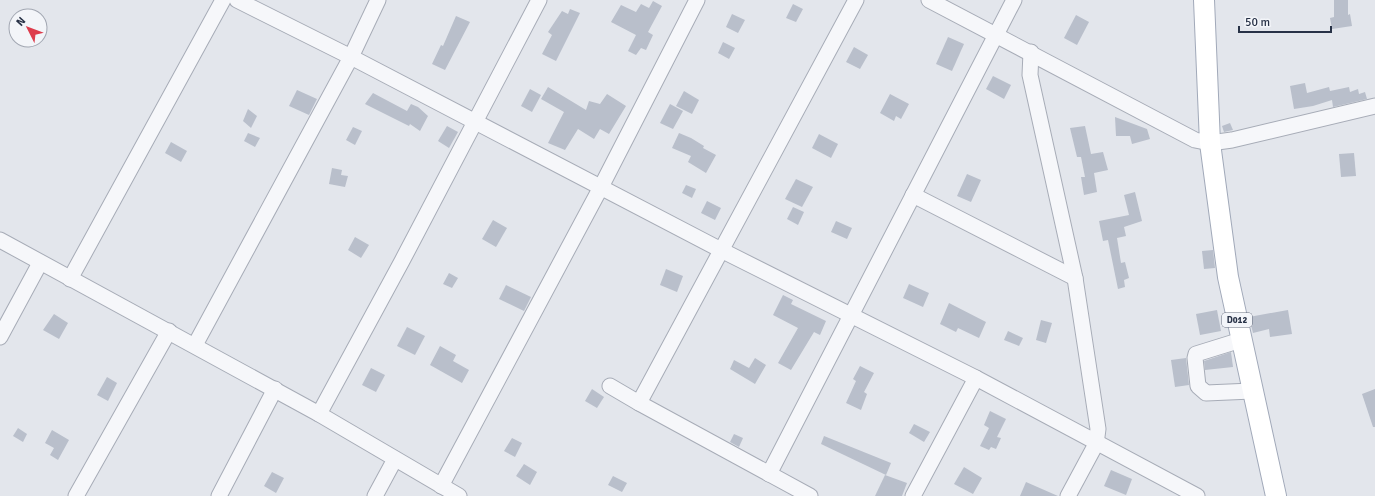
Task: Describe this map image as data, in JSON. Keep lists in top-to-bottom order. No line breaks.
{"streets":{"main road":["D012"]},"scale_bar":"50 m","north":"top left"}
